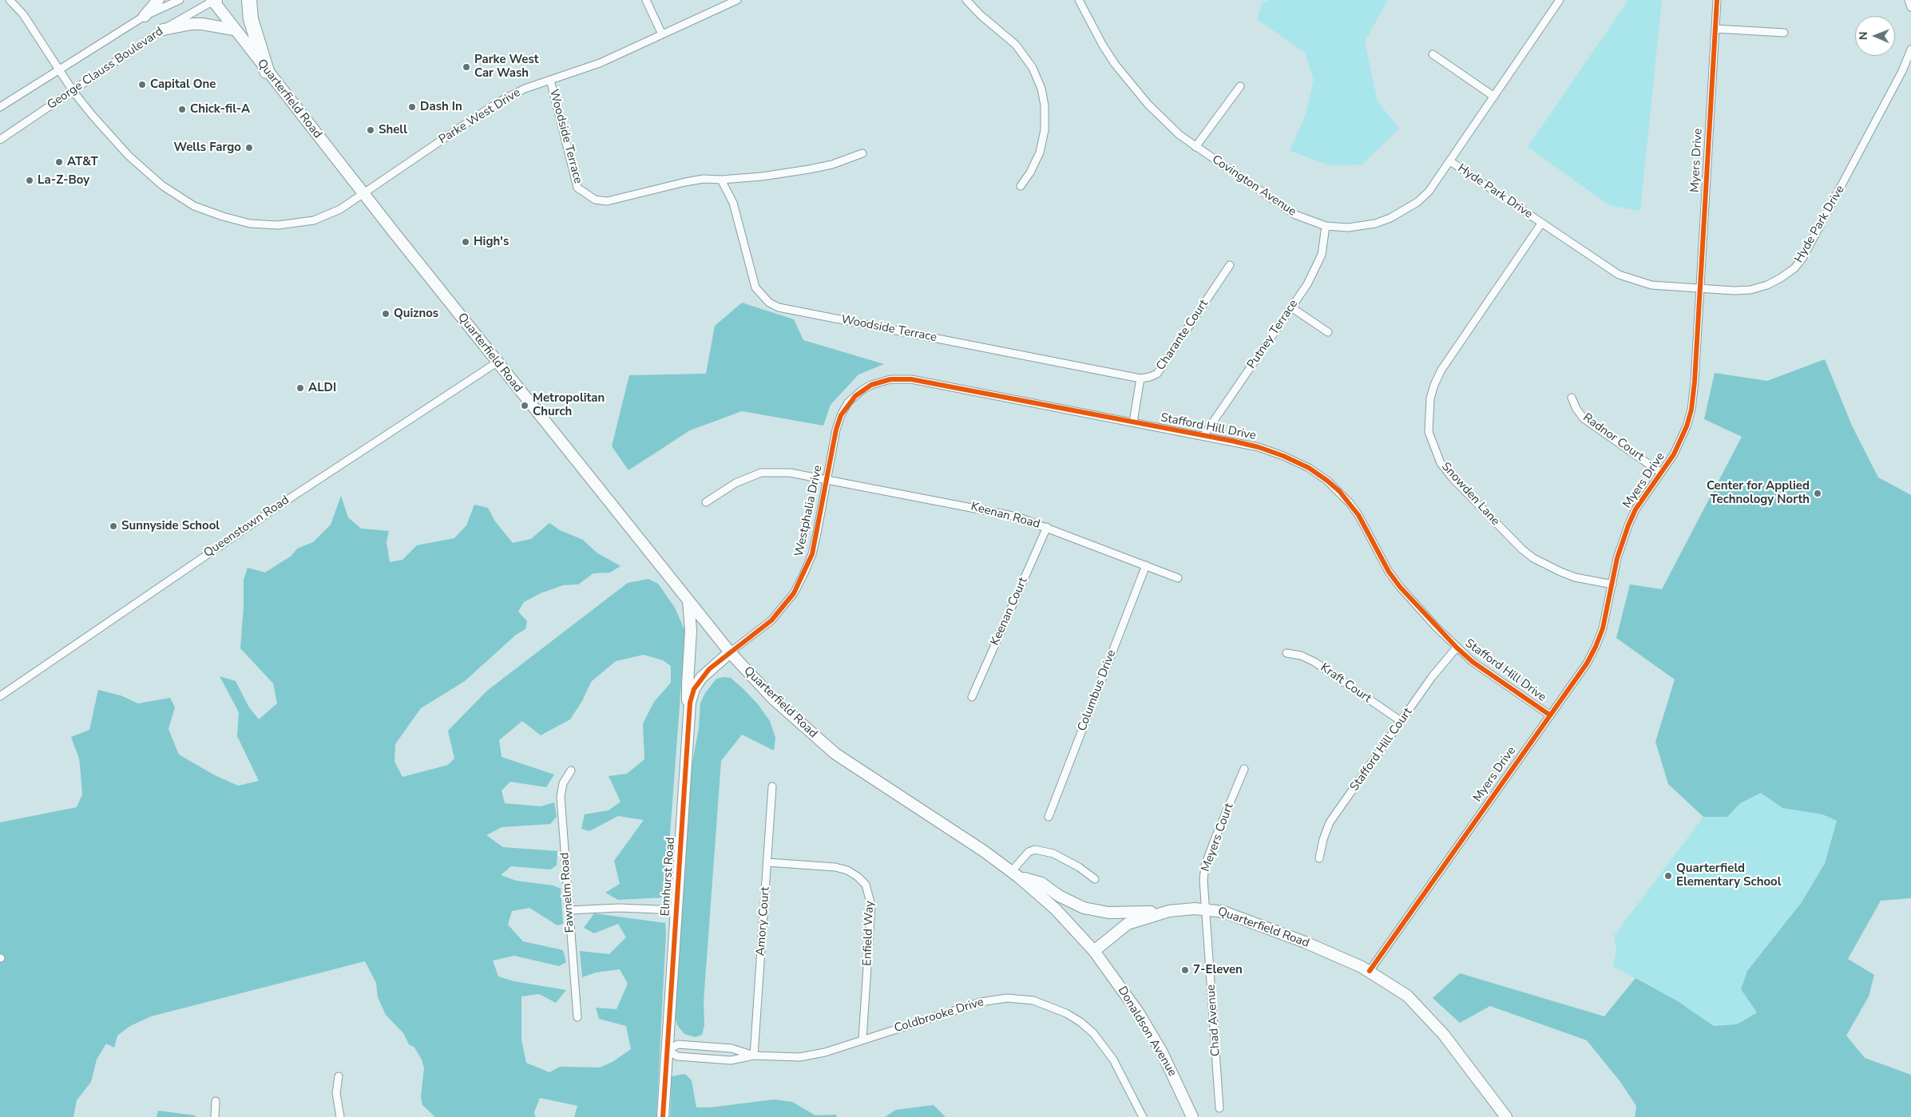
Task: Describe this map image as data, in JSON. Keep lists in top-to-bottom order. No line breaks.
{"streets":{"main road":["Quarterfield Road","Elmhurst Road","Donaldson Avenue"],"street":["George Clauss Boulevard","Parke West Drive","Woodside Terrace","Myers Drive","Covington Avenue","Hyde Park Drive","Putney Terrace","Charante Court","Stafford Hill Drive","Radnor Court","Snowden Lane","Westphalia Drive","Keenan Road","Queenstown Road","Keenan Court","Kraft Court","Columbus Drive","Stafford Hill Court","Meyers Court","Fawnelm Road","Amory Court","Enfield Way","Coldbrooke Drive","Chad Avenue"]},"crossings":[["George Clauss Boulevard","Quarterfield Road"],["George Clauss Boulevard","Parke West Drive"],["Quarterfield Road","Parke West Drive"],["Quarterfield Road","Myers Drive"],["Quarterfield Road","Westphalia Drive"],["Quarterfield Road","Queenstown Road"],["Quarterfield Road","Meyers Court"],["Quarterfield Road","Elmhurst Road"],["Quarterfield Road","Chad Avenue"],["Quarterfield Road","Donaldson Avenue"],["Parke West Drive","Woodside Terrace"],["Woodside Terrace","Charante Court"],["Myers Drive","Hyde Park Drive"],["Myers Drive","Stafford Hill Drive"],["Myers Drive","Radnor Court"],["Myers Drive","Snowden Lane"],["Covington Avenue","Hyde Park Drive"],["Covington Avenue","Putney Terrace"],["Hyde Park Drive","Snowden Lane"],["Putney Terrace","Stafford Hill Drive"],["Stafford Hill Drive","Westphalia Drive"],["Stafford Hill Drive","Stafford Hill Court"],["Westphalia Drive","Keenan Road"],["Westphalia Drive","Elmhurst Road"],["Keenan Road","Keenan Court"],["Keenan Road","Columbus Drive"],["Kraft Court","Stafford Hill Court"],["Meyers Court","Chad Avenue"],["Elmhurst Road","Coldbrooke Drive"],["Amory Court","Enfield Way"],["Amory Court","Coldbrooke Drive"],["Enfield Way","Coldbrooke Drive"]],"places":["Parke West Car Wash","Capital One","Dash In","Chick-fil-A","Shell","Wells Fargo","AT&T","La-Z-Boy","High's","Quiznos","ALDI","Metropolitan Church","Center for Applied Technology North","Sunnyside School","Quarterfield Elementary School","7-Eleven"],"north":"left"}
